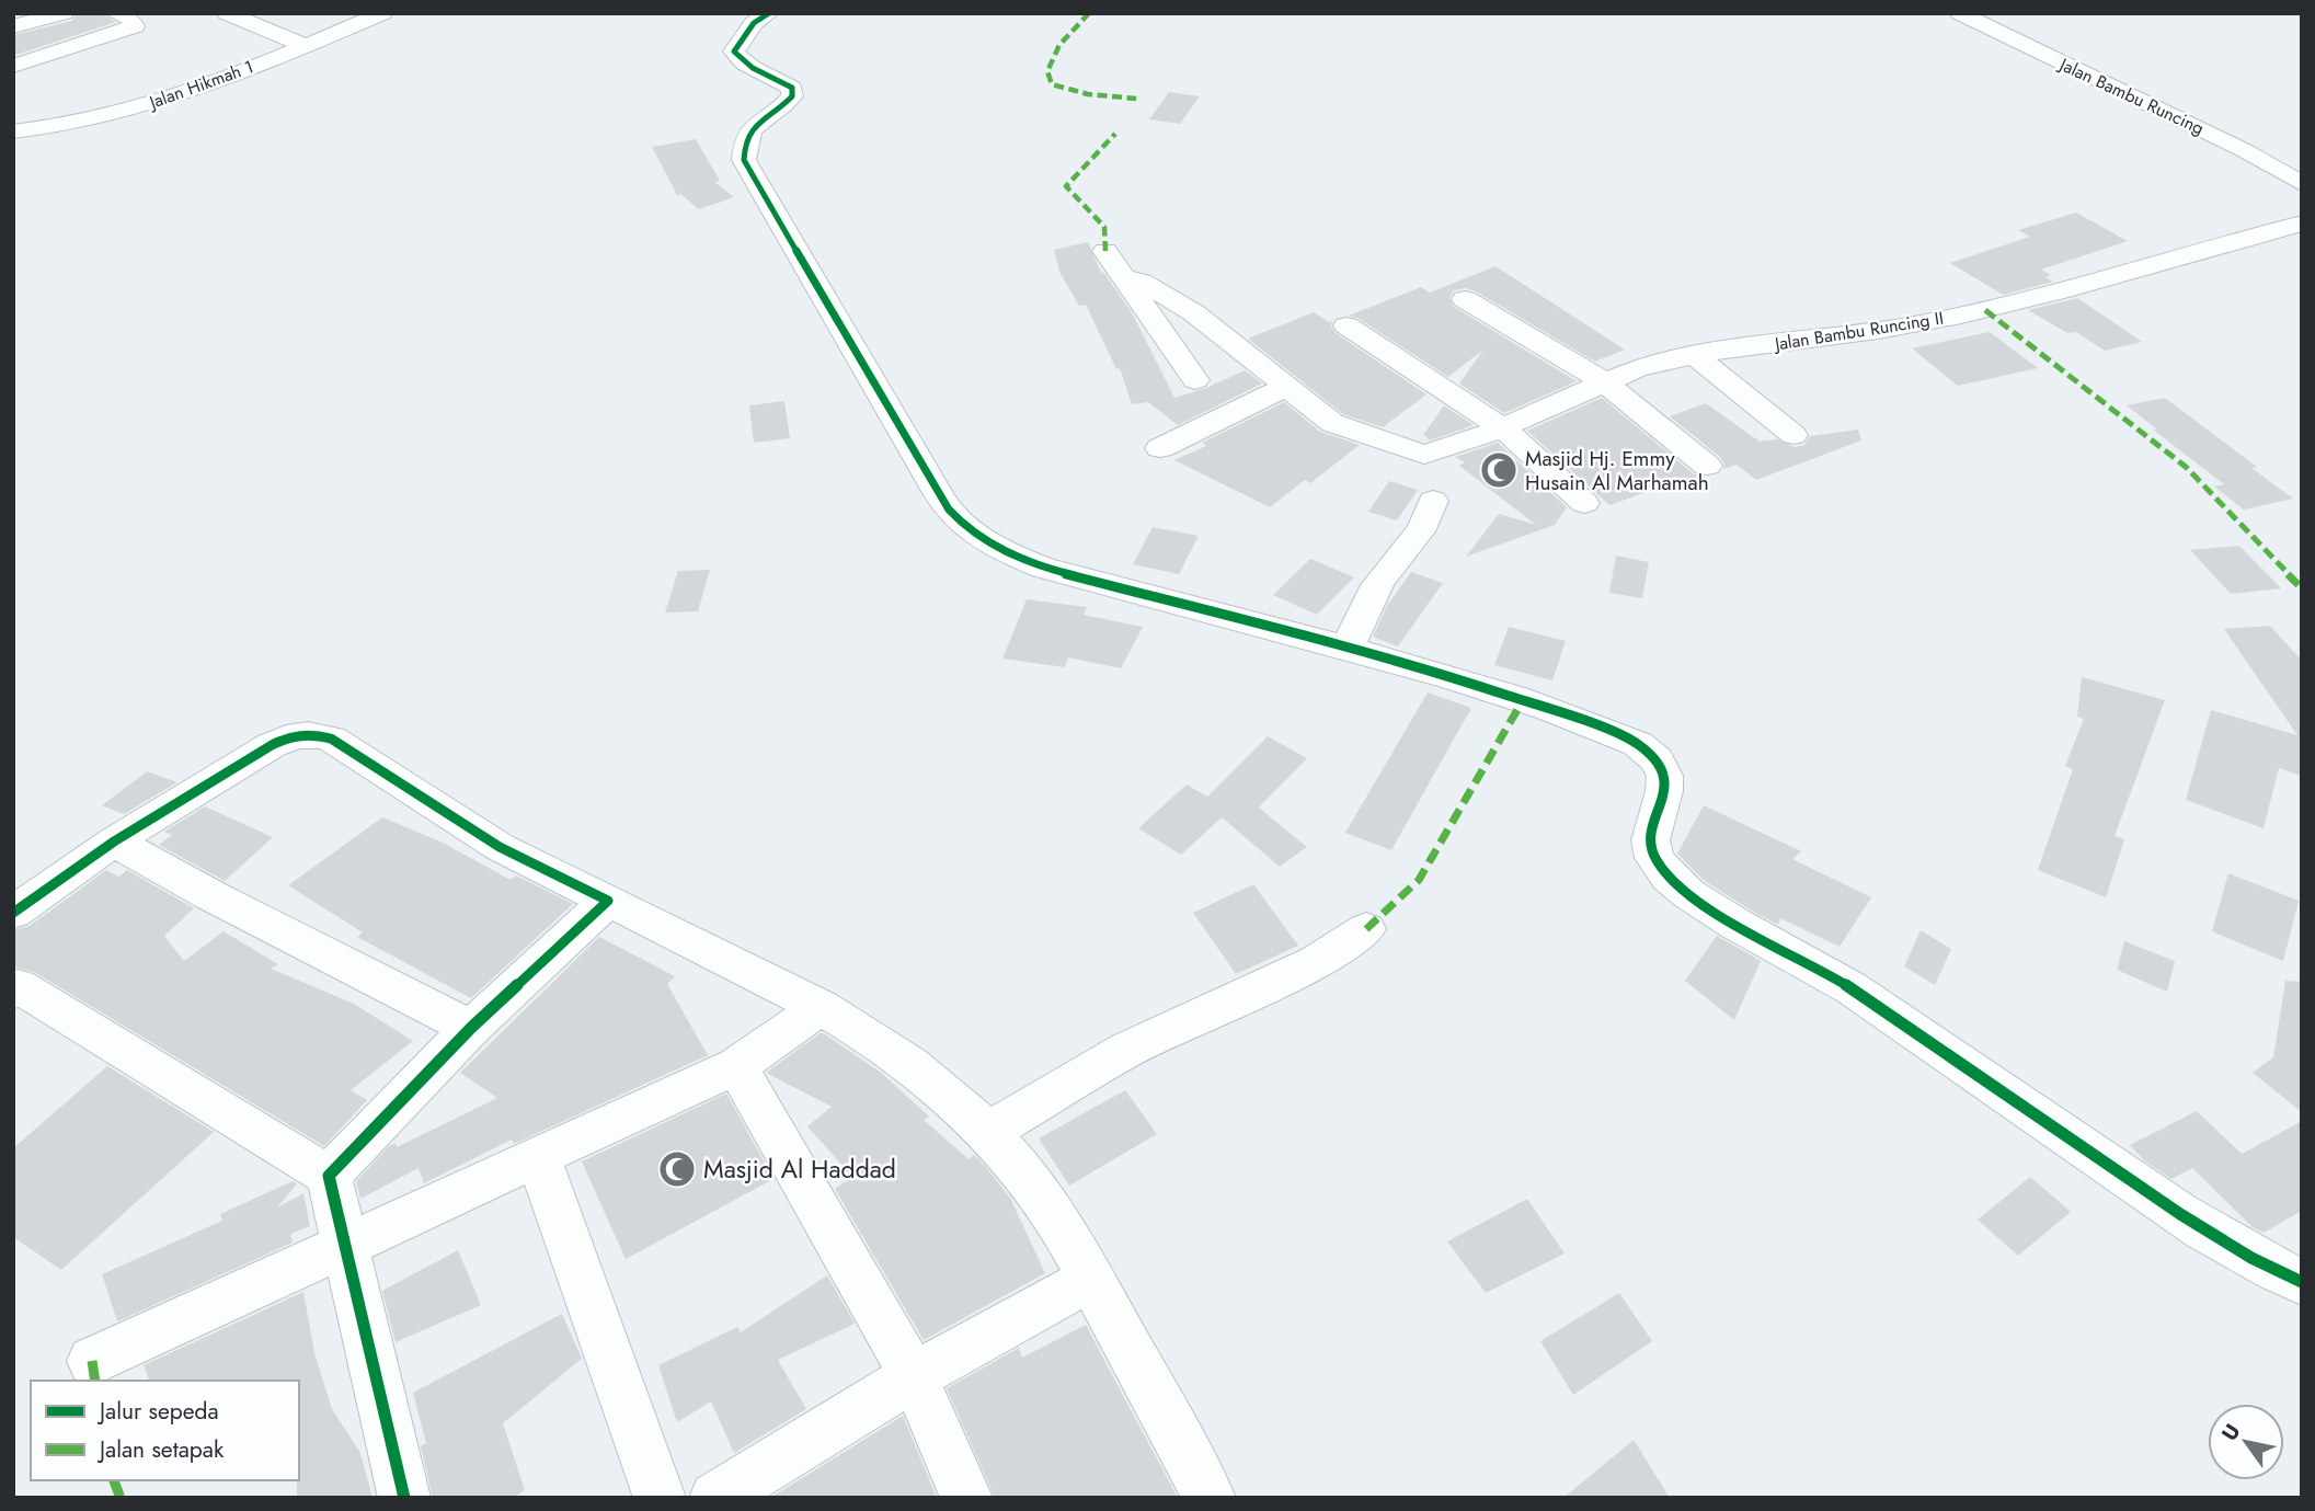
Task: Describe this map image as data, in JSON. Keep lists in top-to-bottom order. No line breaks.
{"streets":{"street":["Jalan Hikmah 1","Jalan Bambu Runcing","Jalan Bambu Runcing II"]},"places":{"mosque":["Masjid Hj. Emmy Husain Al Marhamah","Masjid Al Haddad"]},"legend":["Jalur sepeda","Jalan setapak"],"north":"top left"}
